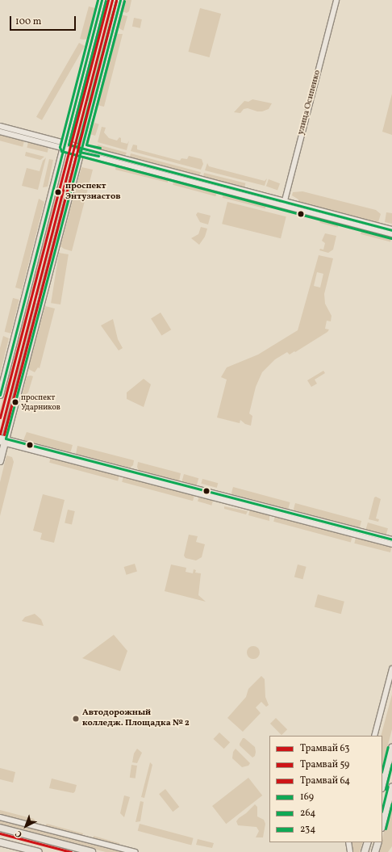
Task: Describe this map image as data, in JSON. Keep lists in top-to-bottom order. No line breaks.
{"streets":{"street":["улица Осипенко"]},"places":["проспект Энтузиастов","проспект Ударников","Автодорожный колледж. Площадка № 2"],"lines":["tram line 63","tram line 64","transit line 169","transit line 264","transit line 234","tram line 59"],"legend":["Трамвай 63","Трамвай 59","Трамвай 64","169","264","234"],"scale_bar":"100 m","north":"bottom left"}
